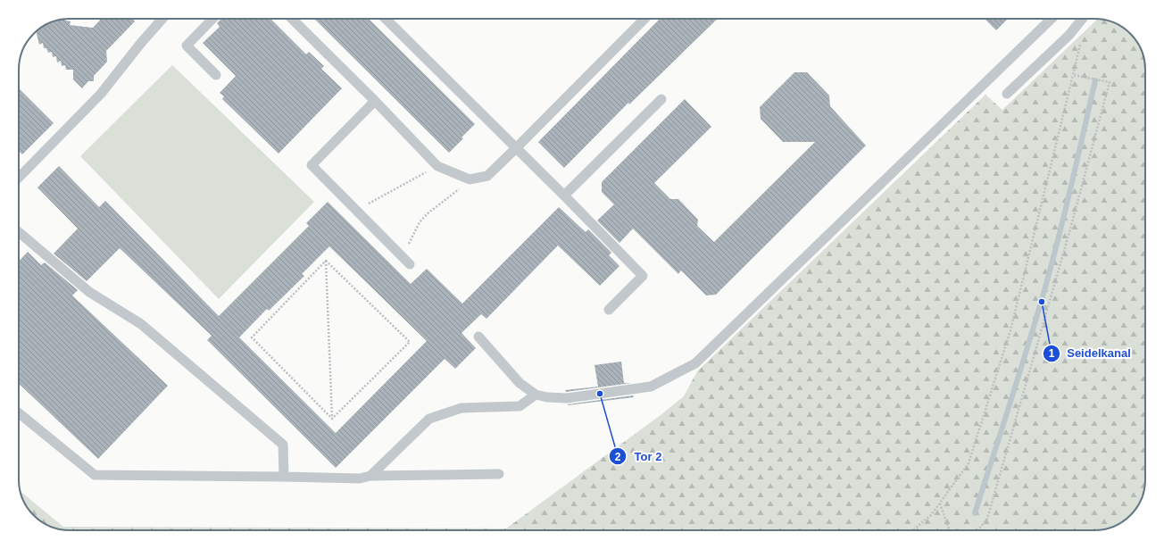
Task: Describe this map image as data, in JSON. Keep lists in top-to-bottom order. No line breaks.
{"places":["Seidelkanal","Tor 2"]}
